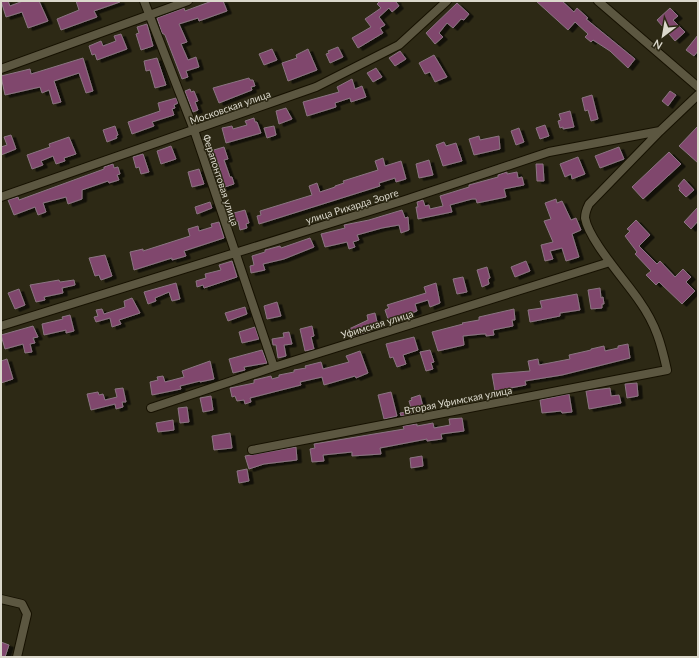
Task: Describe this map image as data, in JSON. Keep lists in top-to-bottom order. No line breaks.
{"streets":{"street":["Московская улица","Ферапонтовая улица","улица Рихарда Зорге","Уфимская улица","Вторая Уфимская улица"]},"crossings":[["Московская улица","Ферапонтовая улица"],["Ферапонтовая улица","улица Рихарда Зорге"],["Ферапонтовая улица","Уфимская улица"],["Уфимская улица","Вторая Уфимская улица"]],"north":"bottom left"}
